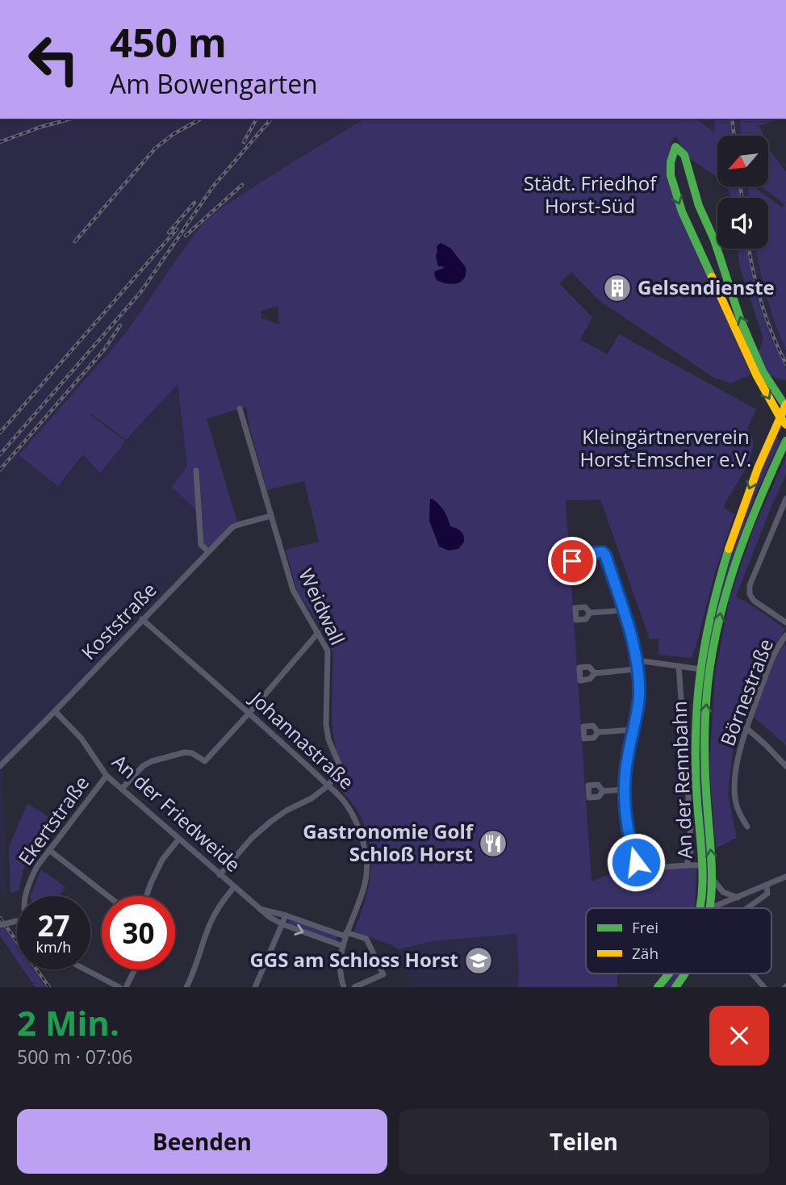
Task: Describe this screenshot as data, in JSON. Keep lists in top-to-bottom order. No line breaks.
{"streets":{"main road":["An der Rennbahn"],"street":["Weidwall","Koststraße","Börnestraße","Johannastraße","An der Friedweide","Ekertstraße"]},"crossings":[["Weidwall","Koststraße"],["Weidwall","Johannastraße"],["Koststraße","Johannastraße"],["Koststraße","An der Friedweide"],["Johannastraße","An der Friedweide"],["An der Friedweide","Ekertstraße"]],"parks":["Städt. Friedhof Horst-Süd","Kleingärtnerverein Horst-Emscher e.V."],"places":{"building":["Gelsendienste"],"restaurant":["Gastronomie Golf Schloß Horst"],"school or university":["GGS am Schloss Horst"]},"legend":["Frei","Zäh"],"north":"bottom left","page":{"turn":["450 m","Am Bowengarten"],"speed":"27 km/h","limit":"30","heading":["2 Min.","500 m · 07:06"],"buttons":["Beenden","Teilen"]}}
